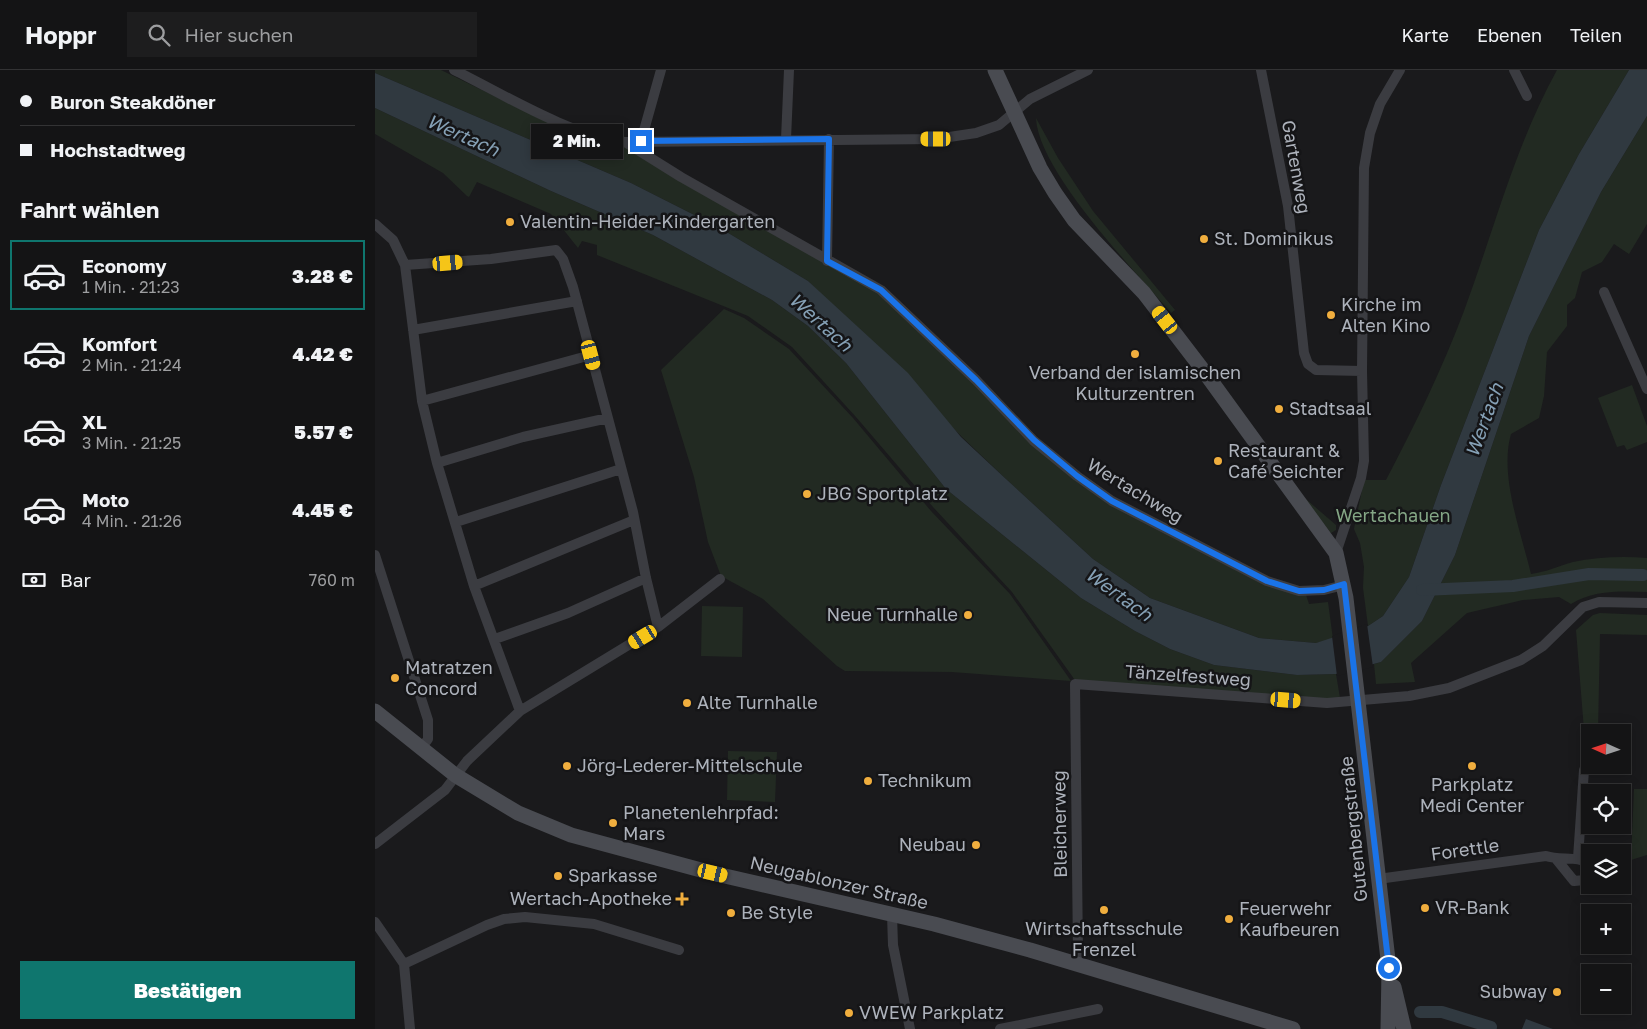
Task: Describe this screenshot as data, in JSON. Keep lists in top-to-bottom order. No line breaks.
{"streets":{"main road":["Gutenbergstraße","Neugablonzer Straße"],"street":["Gartenweg","Wertachweg","Tänzelfestweg","Bleicherweg","Forettle"]},"crossings":[["Wertachweg","Gutenbergstraße"],["Tänzelfestweg","Bleicherweg"],["Tänzelfestweg","Gutenbergstraße"],["Bleicherweg","Neugablonzer Straße"],["Gutenbergstraße","Forettle"]],"water":["Wertach"],"parks":["Wertachauen"],"places":{"other":["Valentin-Heider-Kindergarten","St. Dominikus","Kirche im Alten Kino","Verband der islamischen Kulturzentren","Stadtsaal","Restaurant & Café Seichter","JBG Sportplatz","Neue Turnhalle","Matratzen Concord","Alte Turnhalle","Jörg-Lederer-Mittelschule","Parkplatz Medi Center","Technikum","Planetenlehrpfad: Mars","Neubau","Sparkasse","VR-Bank","Wirtschaftsschule Frenzel","Be Style","Feuerwehr Kaufbeuren","Subway","VWEW Parkplatz"],"health":["Wertach-Apotheke"]},"north":"left","page":{"header":"Hoppr","search":"Hier suchen","nav":["Karte","Ebenen","Teilen"],"banner":["Buron Steakdöner","Hochstadtweg"],"bubble":"2 Min.","heading":"Fahrt wählen","list":[{"name":"Economy","note":"1 Min. · 21:23","value":"3.28 €"},{"name":"Komfort","note":"2 Min. · 21:24","value":"4.42 €"},{"name":"XL","note":"3 Min. · 21:25","value":"5.57 €"},{"name":"Moto","note":"4 Min. · 21:26","value":"4.45 €"}],"pay":["Bar","760 m"],"map_buttons":["+","−"],"buttons":"Bestätigen"}}
